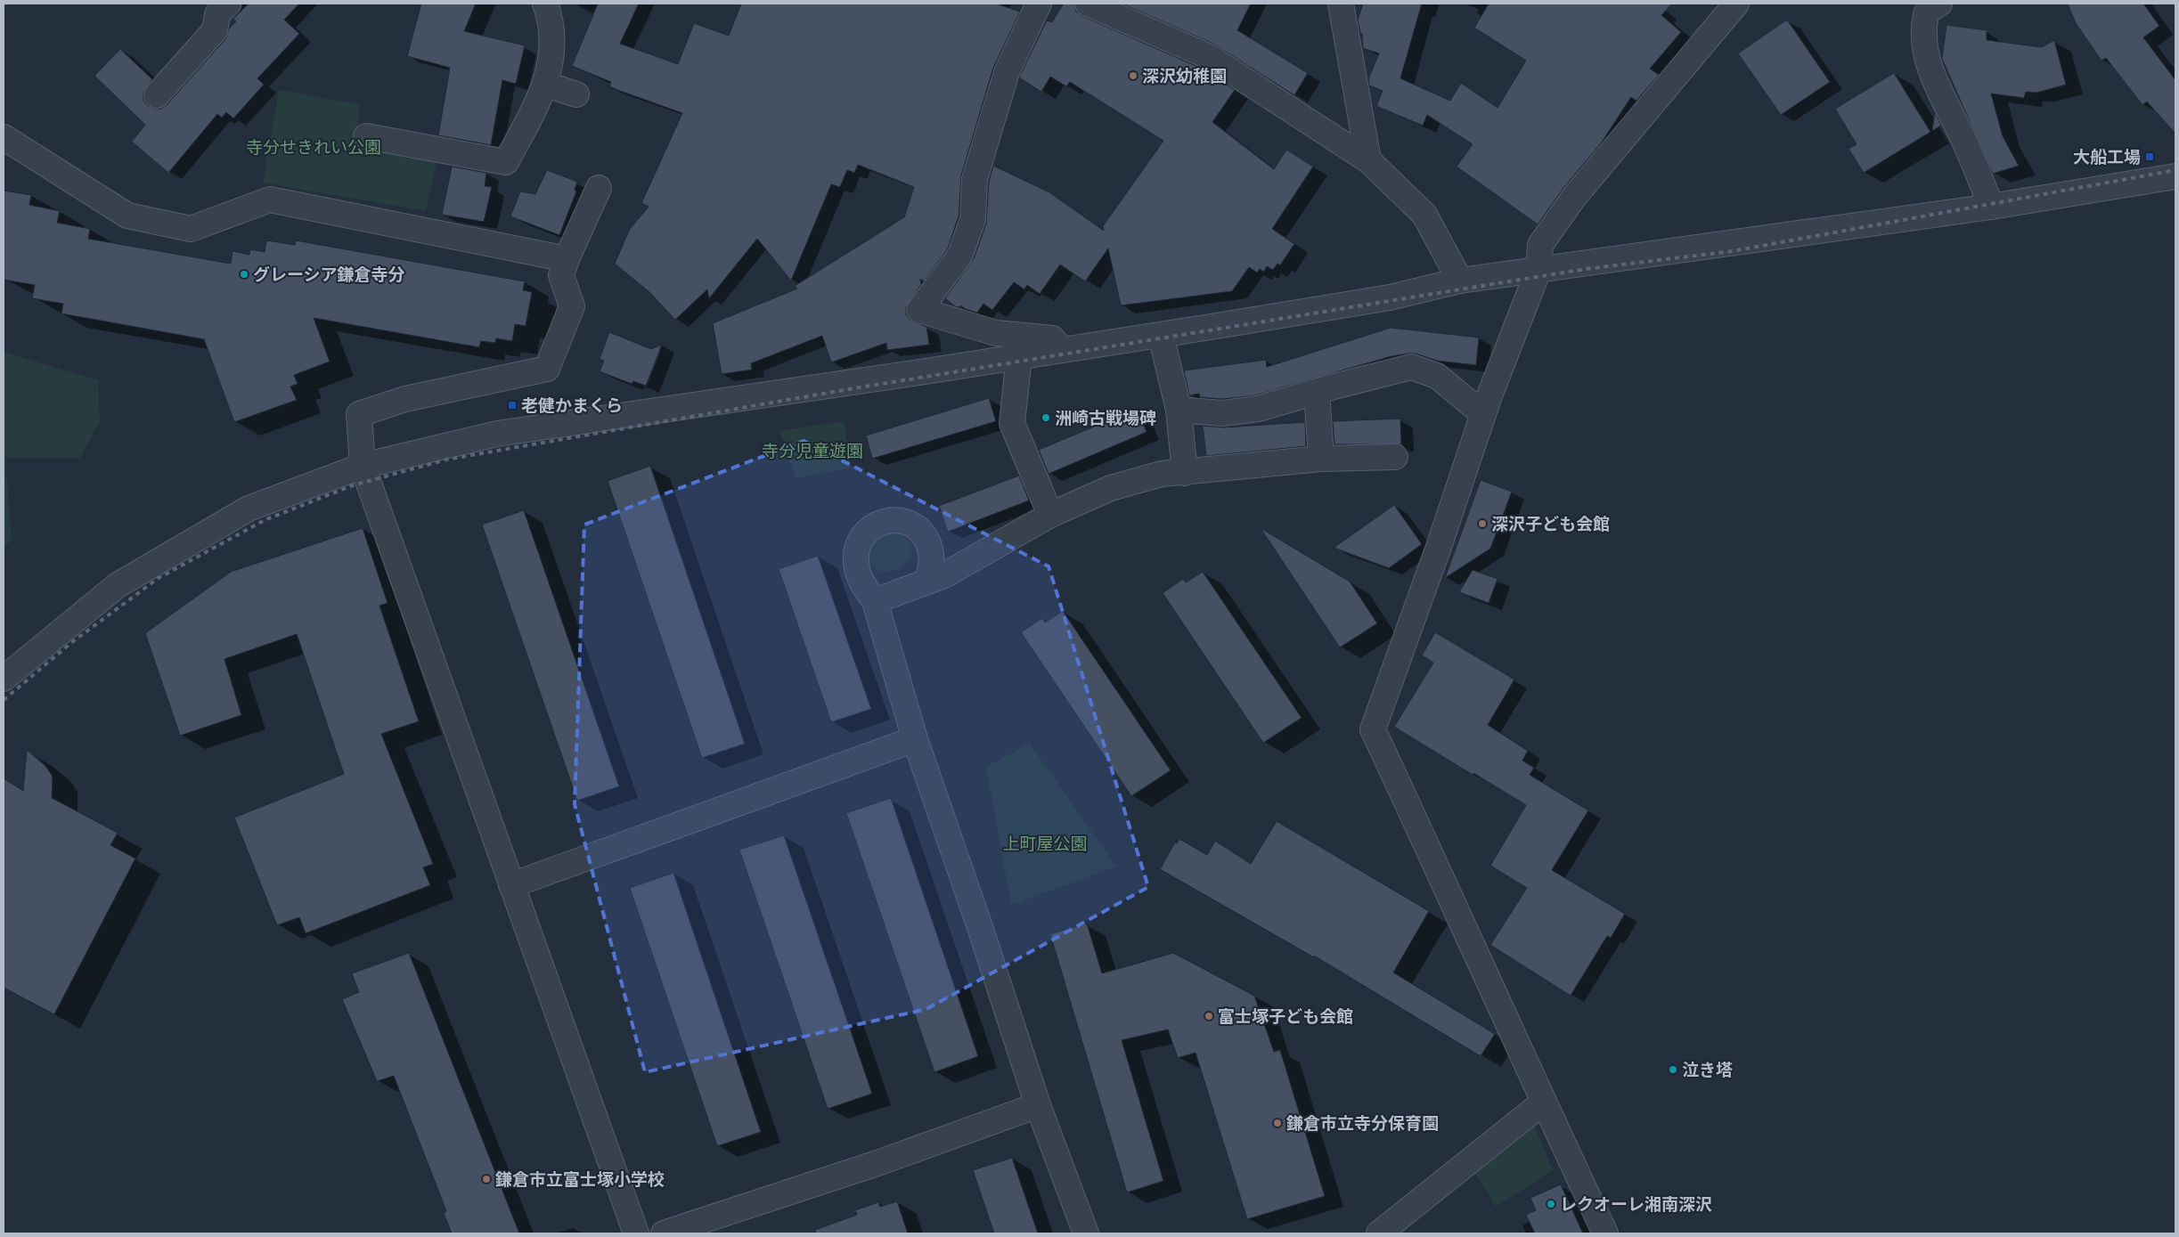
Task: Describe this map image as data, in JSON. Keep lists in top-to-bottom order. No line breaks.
{"parks":["寺分せきれい公園","寺分児童遊園","上町屋公園"],"places":{"other":["深沢幼稚園","グレーシア鎌倉寺分","洲崎古戦場碑","深沢子ども会館","富士塚子ども会館","泣き塔","鎌倉市立寺分保育園","鎌倉市立富士塚小学校","レクオーレ湘南深沢"],"transit":["大船工場","老健かまくら"]}}
